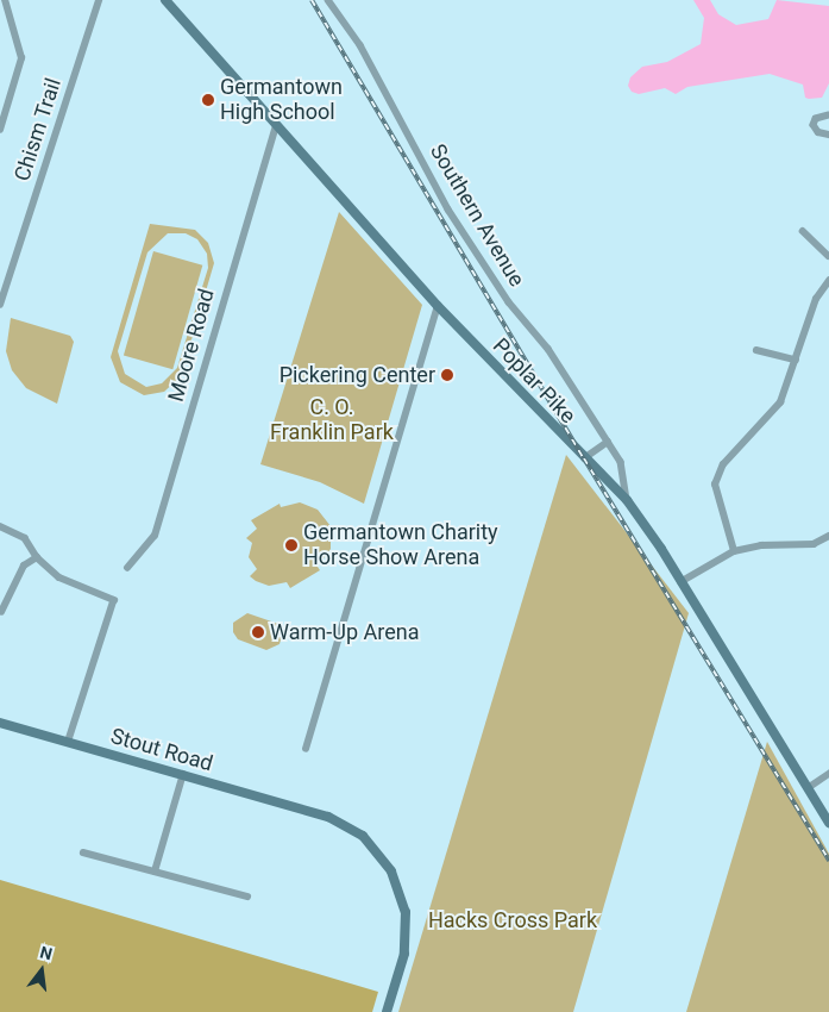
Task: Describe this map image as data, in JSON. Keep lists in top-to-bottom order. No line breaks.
{"streets":{"main road":["Poplar Pike","Stout Road"],"street":["Chism Trail","Southern Avenue","Moore Road"]},"crossings":[["Southern Avenue","Poplar Pike"],["Moore Road","Poplar Pike"]],"parks":["C. O. Franklin Park","Hacks Cross Park"],"places":["Germantown High School","Pickering Center","Germantown Charity Horse Show Arena","Warm-Up Arena"],"north":"top"}
